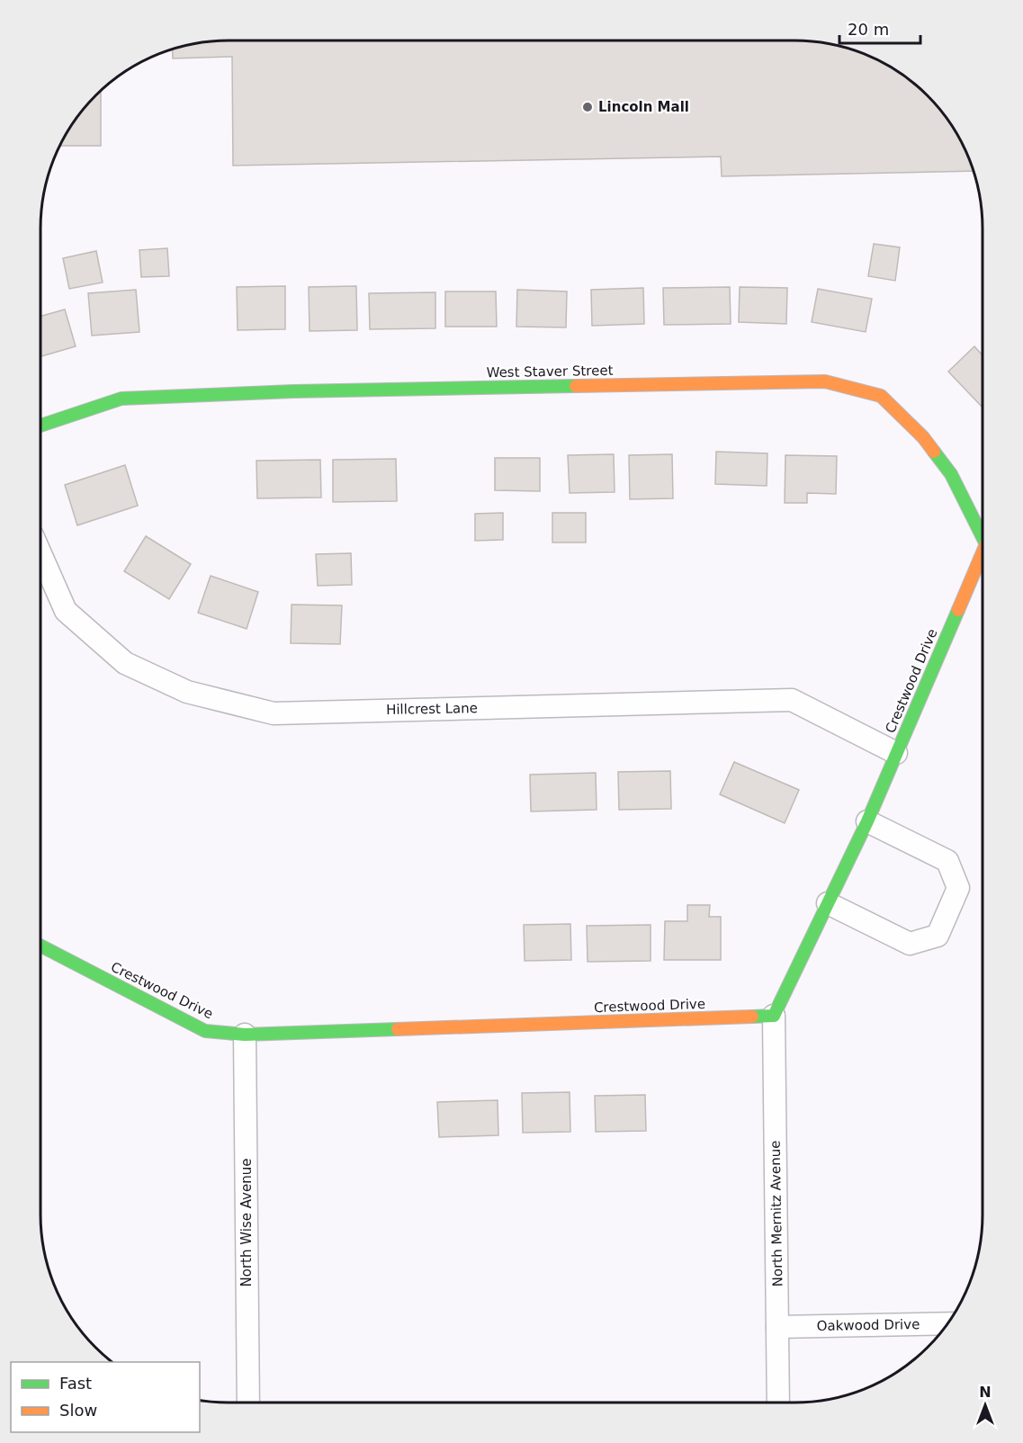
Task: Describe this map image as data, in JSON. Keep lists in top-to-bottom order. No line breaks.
{"streets":{"street":["West Staver Street","Crestwood Drive","Hillcrest Lane","North Mernitz Avenue","North Wise Avenue","Oakwood Drive"]},"crossings":[["Crestwood Drive","Hillcrest Lane"],["Crestwood Drive","North Mernitz Avenue"],["Crestwood Drive","North Wise Avenue"],["North Mernitz Avenue","Oakwood Drive"]],"places":["Lincoln Mall"],"legend":["Fast","Slow"],"scale_bar":"20 m","north":"top"}
